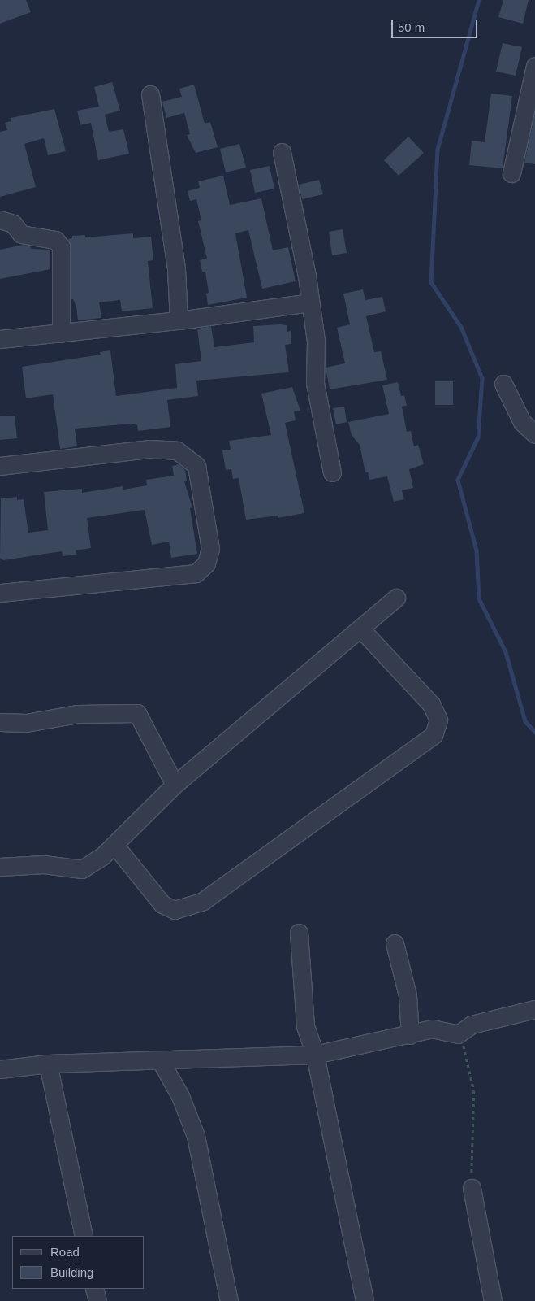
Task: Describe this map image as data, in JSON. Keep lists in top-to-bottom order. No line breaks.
{"legend":["Road","Building"],"scale_bar":"50 m"}
